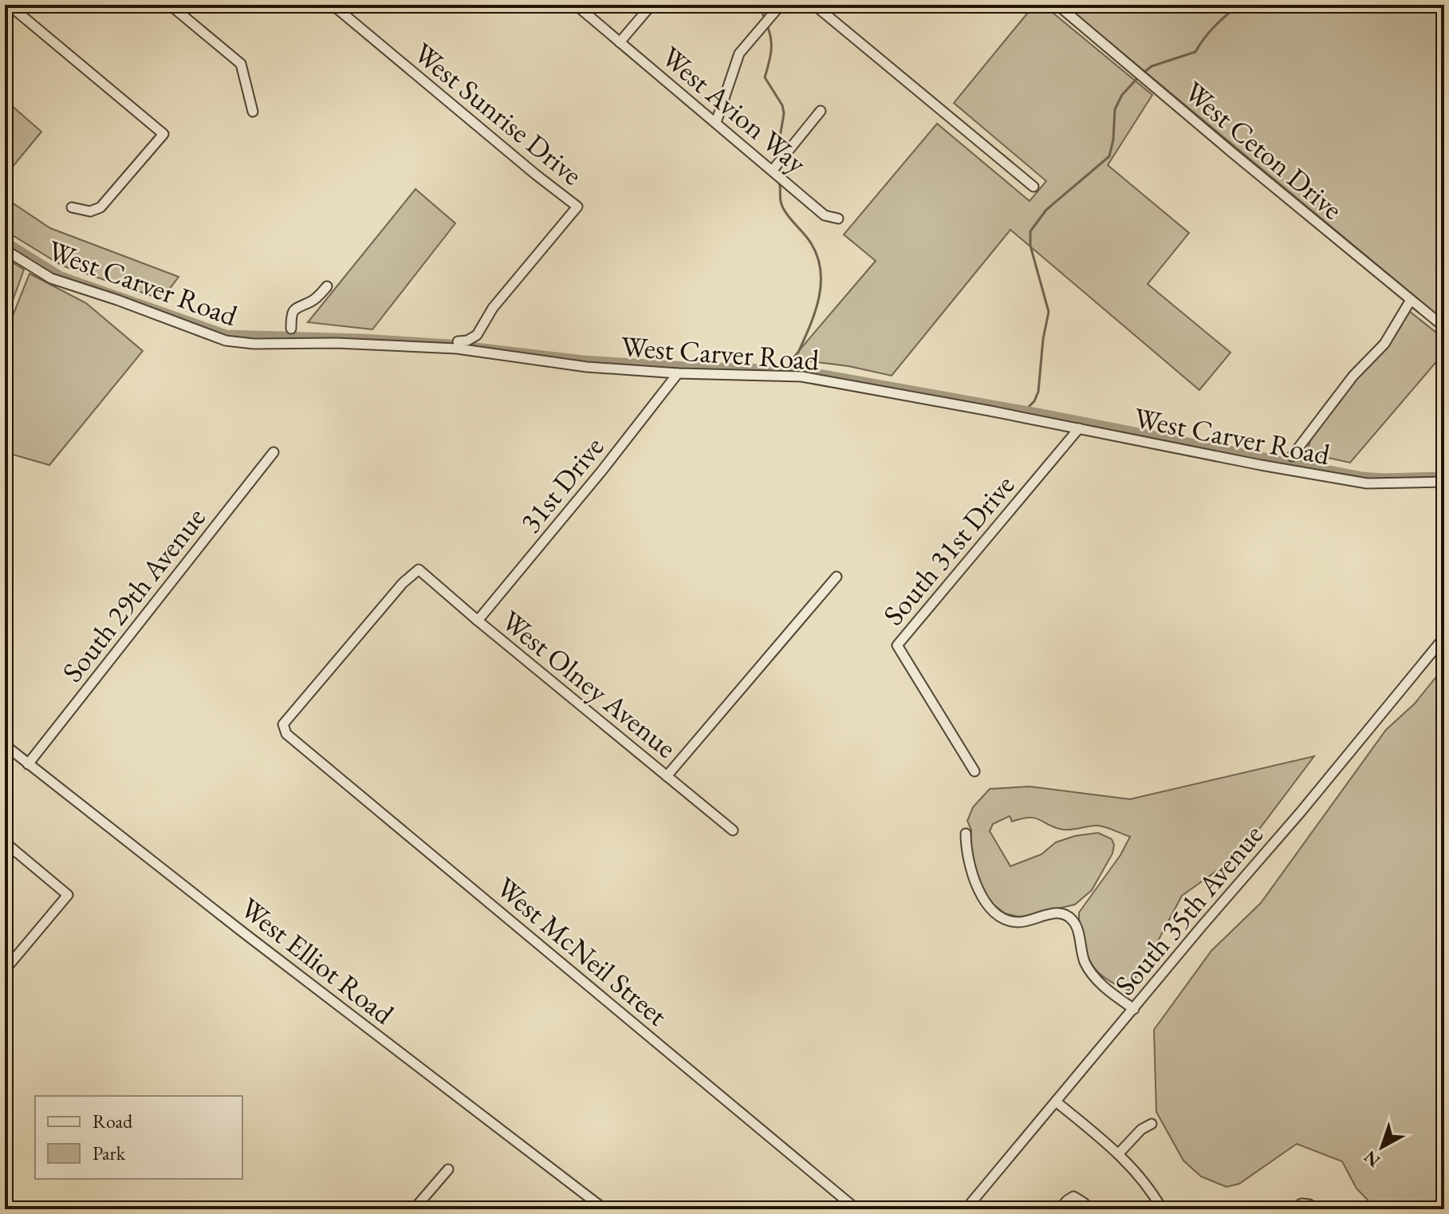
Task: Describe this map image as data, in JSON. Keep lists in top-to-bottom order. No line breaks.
{"streets":{"street":["West Avion Way","West Sunrise Drive","West Ceton Drive","West Carver Road","31st Drive","South 31st Drive","South 29th Avenue","West Olney Avenue","South 35th Avenue","West McNeil Street","West Elliot Road"]},"crossings":[["West Carver Road","31st Drive"],["West Carver Road","South 31st Drive"],["31st Drive","West Olney Avenue"],["South 29th Avenue","West Elliot Road"],["West Olney Avenue","West McNeil Street"]],"legend":["Road","Park"],"north":"bottom left"}
